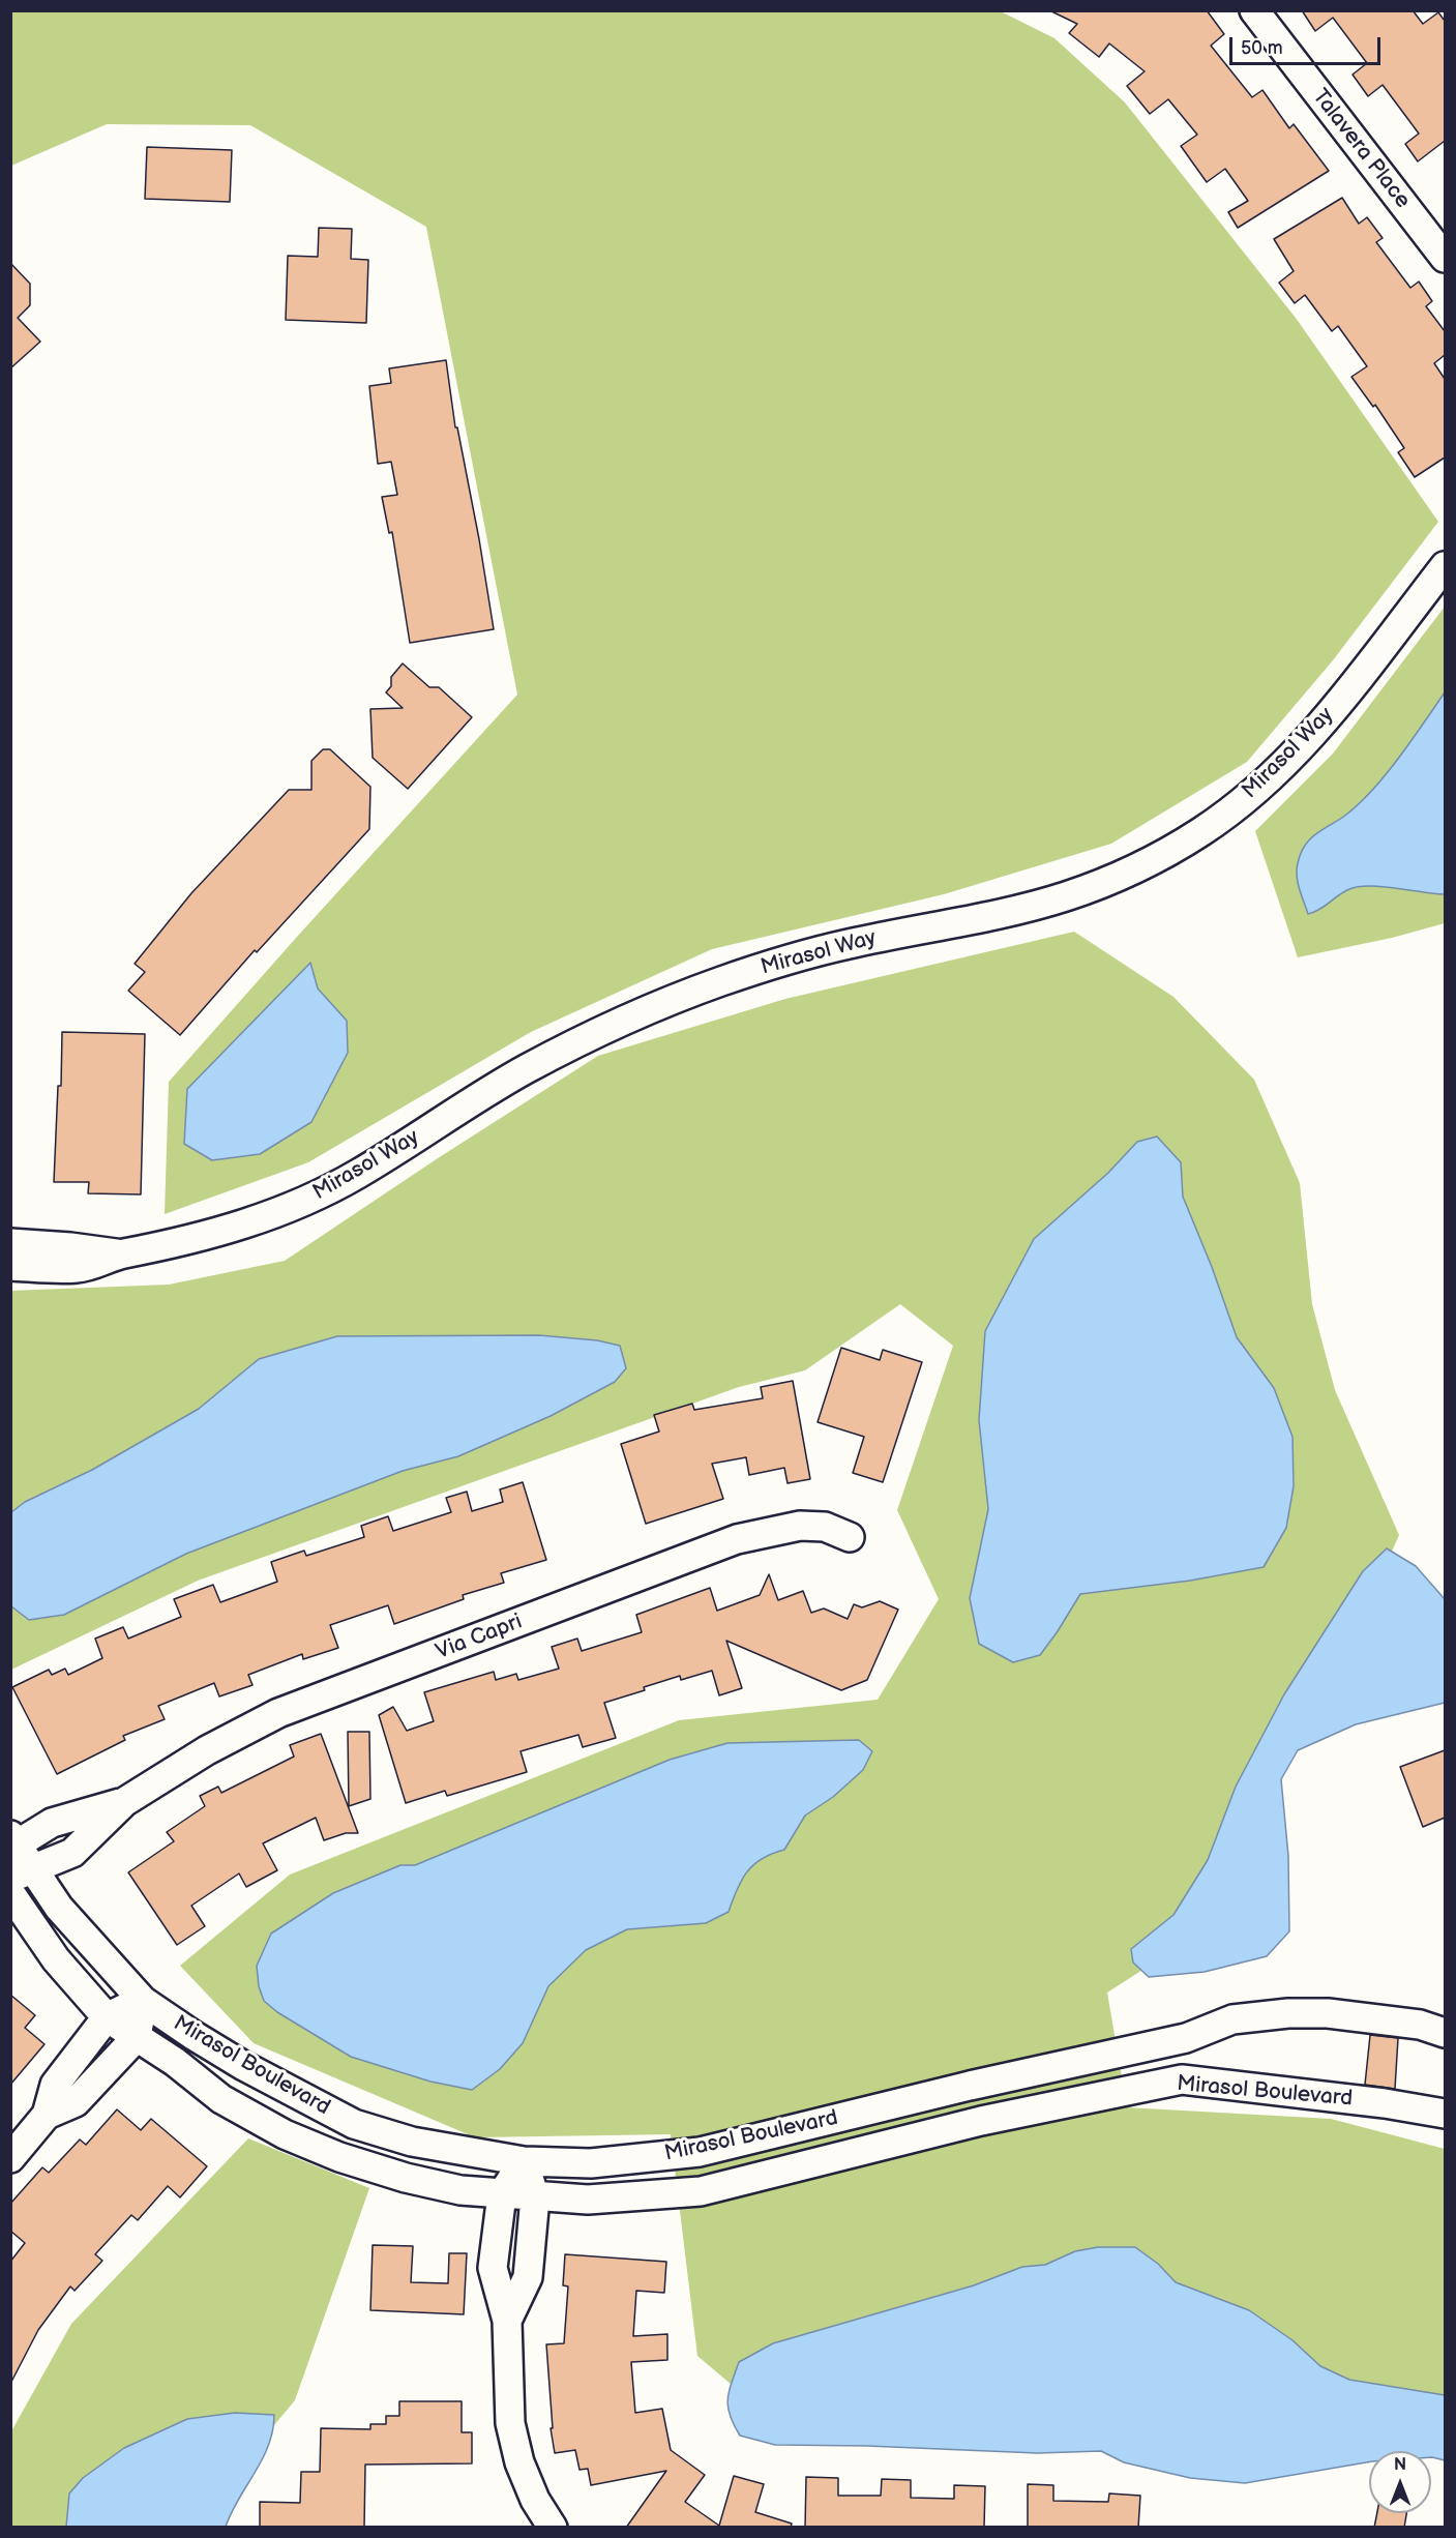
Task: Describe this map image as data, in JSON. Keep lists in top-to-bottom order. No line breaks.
{"streets":{"street":["Talavera Place","Mirasol Way","Via Capri","Mirasol Boulevard"]},"crossings":[["Via Capri","Mirasol Boulevard"]],"scale_bar":"50 m","north":"top"}
